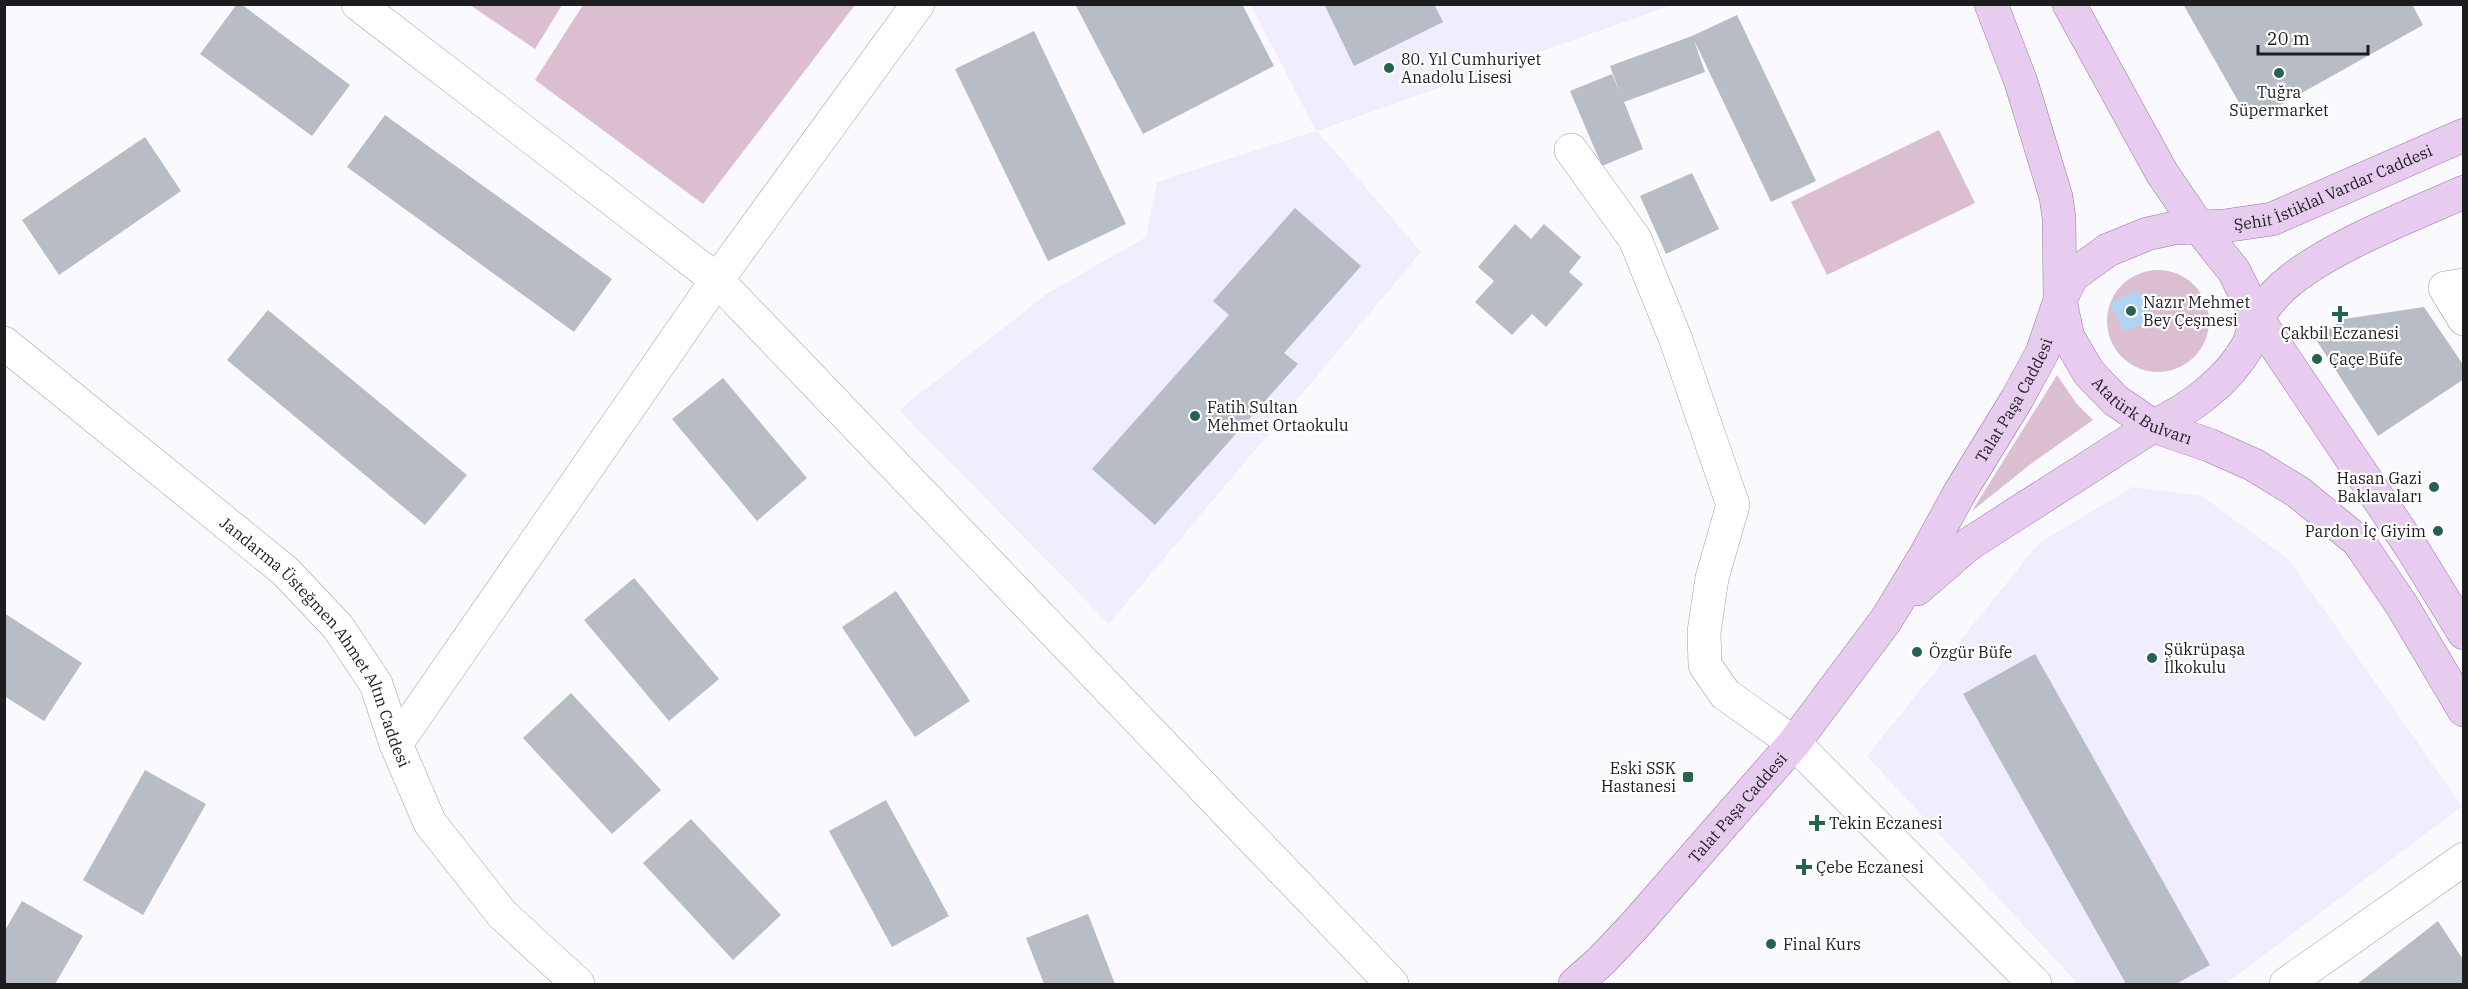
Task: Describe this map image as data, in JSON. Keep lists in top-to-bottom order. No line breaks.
{"streets":{"main road":["Şehit İstiklal Vardar Caddesi","Talat Paşa Caddesi","Atatürk Bulvarı"],"street":["Jandarma Üsteğmen Ahmet Altın Caddesi"]},"crossings":[["Şehit İstiklal Vardar Caddesi","Talat Paşa Caddesi"],["Şehit İstiklal Vardar Caddesi","Atatürk Bulvarı"],["Talat Paşa Caddesi","Atatürk Bulvarı"]],"places":{"other":["80. Yıl Cumhuriyet Anadolu Lisesi","Tuğra Süpermarket","Nazır Mehmet Bey Çeşmesi","Çaçe Büfe","Fatih Sultan Mehmet Ortaokulu","Hasan Gazi Baklavaları","Pardon İç Giyim","Özgür Büfe","Şükrüpaşa İlkokulu","Final Kurs"],"health":["Çakbil Eczanesi","Tekin Eczanesi","Çebe Eczanesi"],"transit":["Eski SSK Hastanesi"]},"scale_bar":"20 m"}
